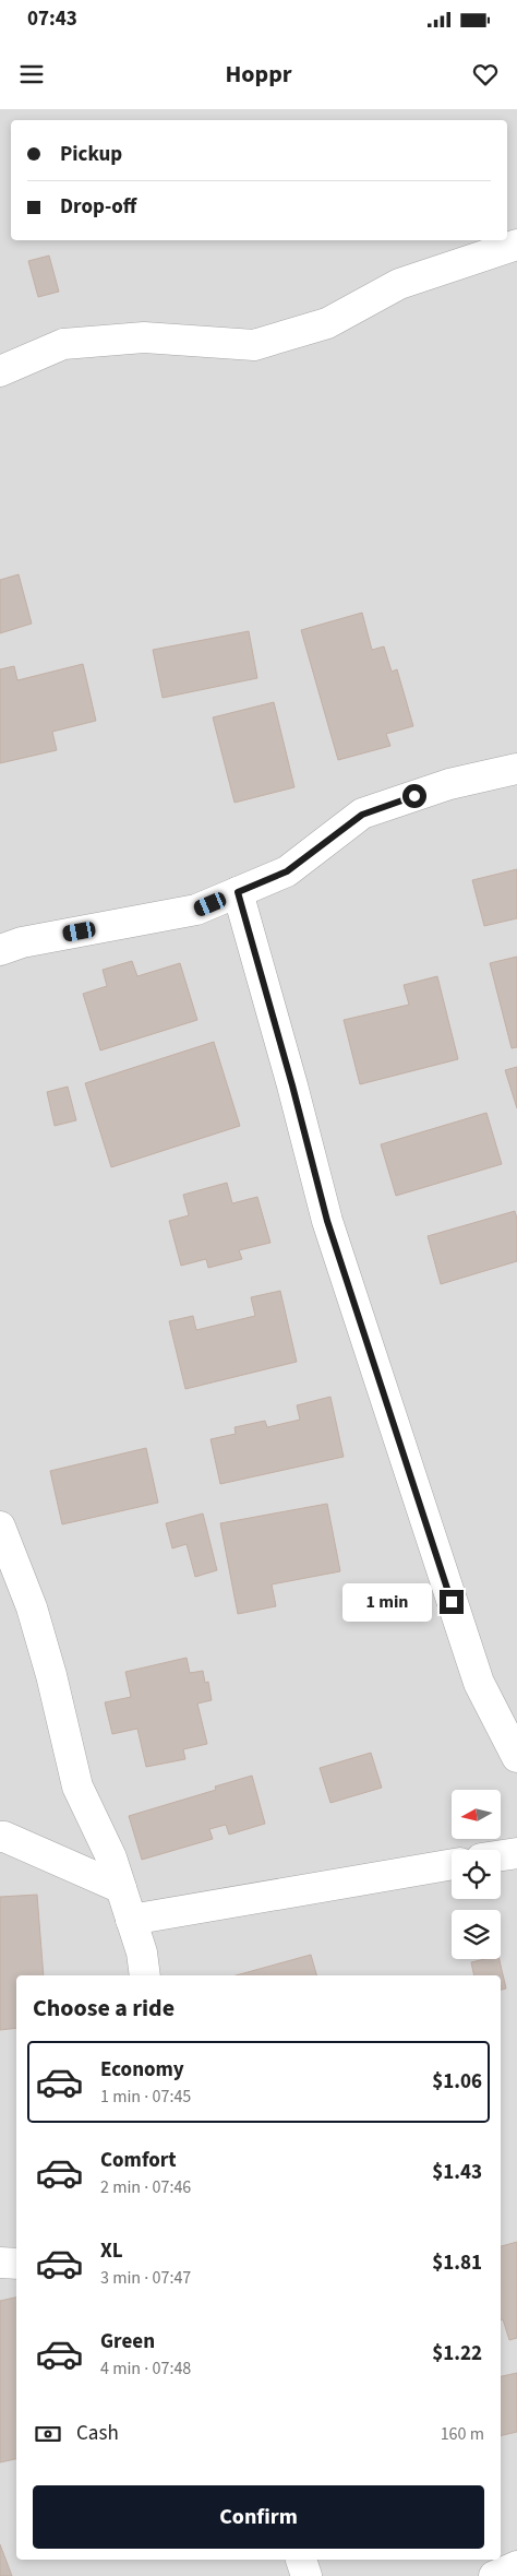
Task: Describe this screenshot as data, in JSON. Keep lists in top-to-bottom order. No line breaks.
{"north":"left","page":{"status":"07:43","header":"Hoppr","banner":["Pickup","Drop-off"],"bubble":"1 min","heading":"Choose a ride","list":[{"name":"Economy","note":"1 min · 07:45","value":"$1.06"},{"name":"Comfort","note":"2 min · 07:46","value":"$1.43"},{"name":"XL","note":"3 min · 07:47","value":"$1.81"},{"name":"Green","note":"4 min · 07:48","value":"$1.22"}],"pay":["Cash","160 m"],"buttons":"Confirm"}}
